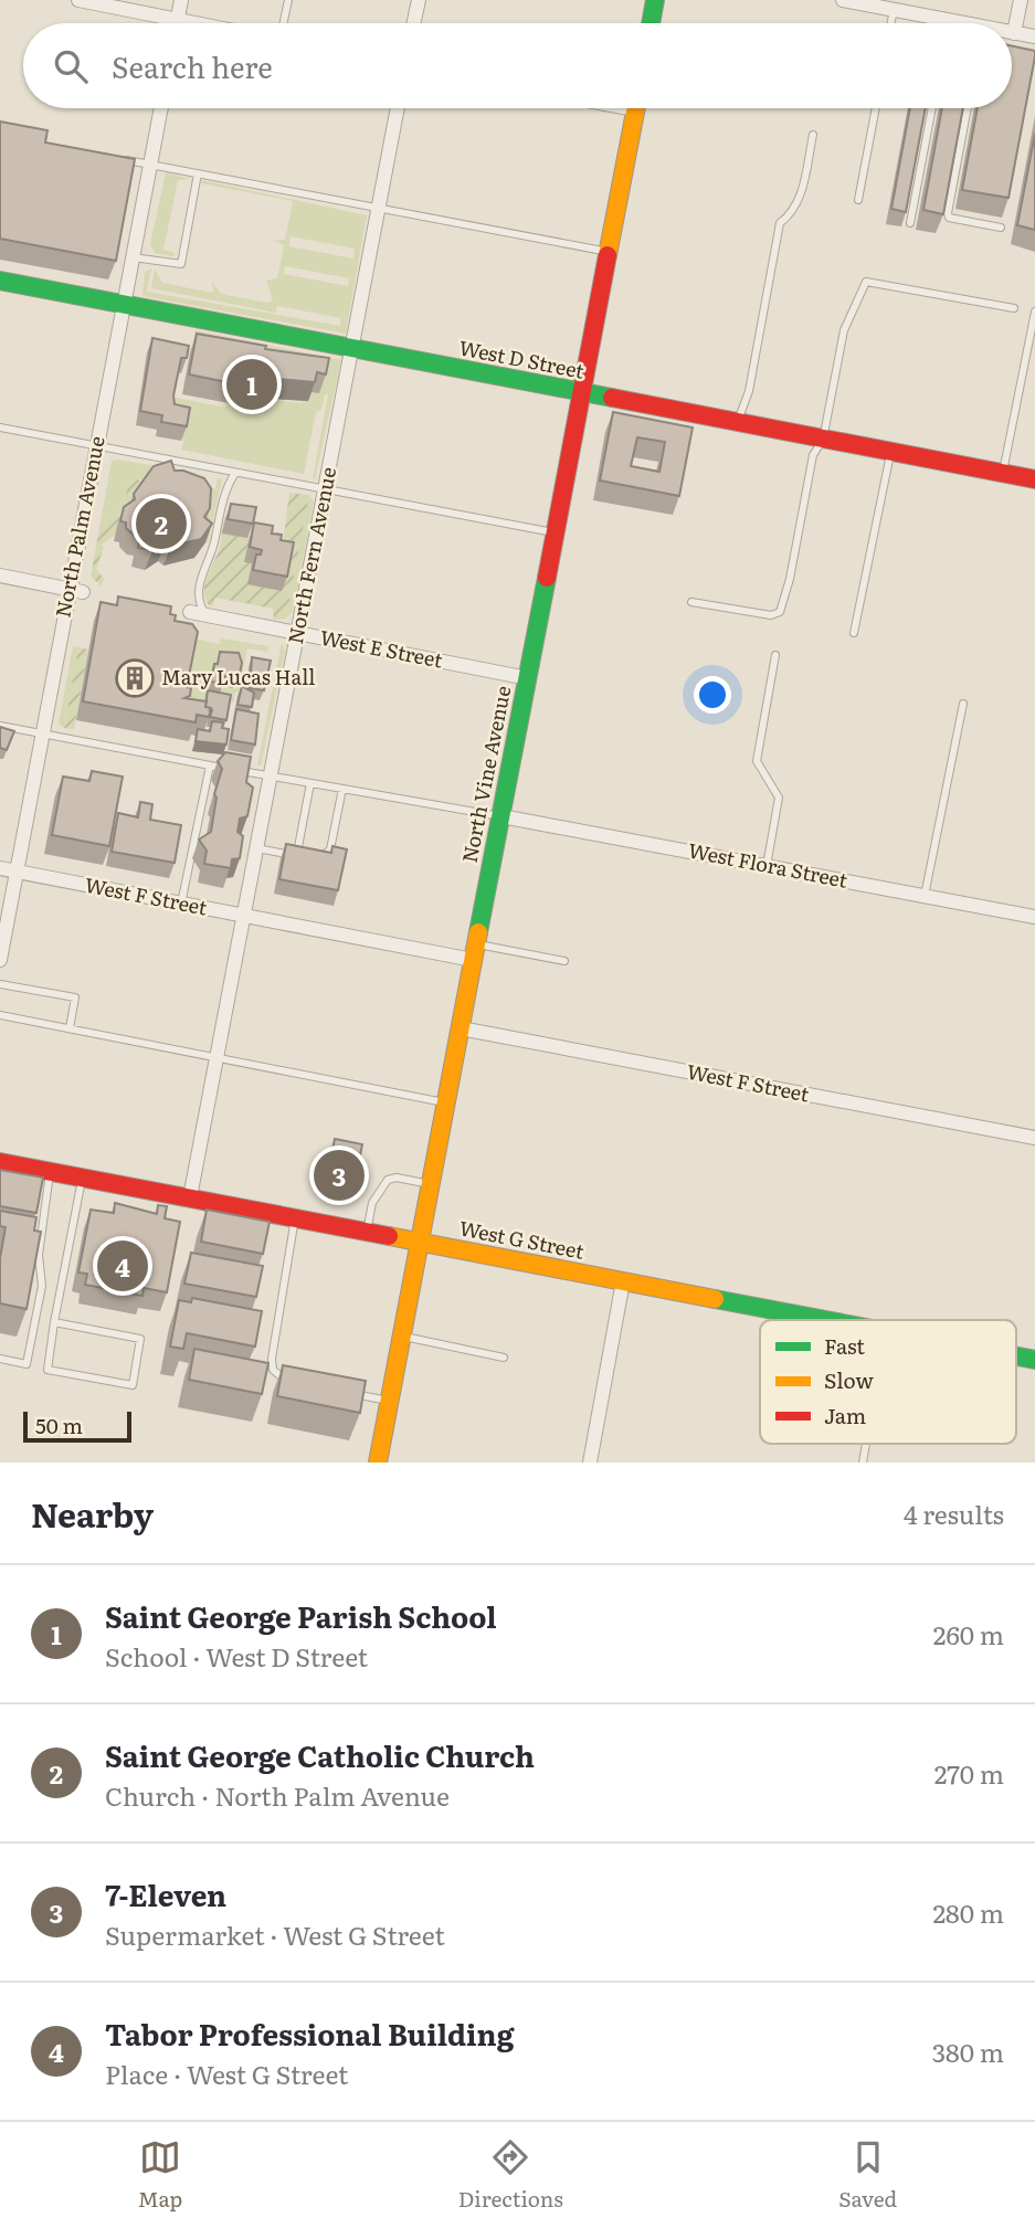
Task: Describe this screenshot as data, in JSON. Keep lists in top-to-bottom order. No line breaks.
{"streets":{"street":["West D Street","North Palm Avenue","North Fern Avenue","West E Street","North Vine Avenue","West Flora Street","West F Street","West G Street"]},"crossings":[["West D Street","North Palm Avenue"],["West D Street","North Fern Avenue"],["West D Street","North Vine Avenue"],["North Palm Avenue","West F Street"],["North Fern Avenue","West E Street"],["North Fern Avenue","West F Street"],["North Fern Avenue","West G Street"],["West E Street","North Vine Avenue"],["North Vine Avenue","West Flora Street"],["North Vine Avenue","West F Street"],["North Vine Avenue","West G Street"]],"places":{"building":["Mary Lucas Hall"]},"legend":["Fast","Slow","Jam"],"scale_bar":"50 m","page":{"search":"Search here","pins":["1","2","3","4"],"scale":"50 m","heading":["Nearby","4 results"],"list":[{"mark":"1","name":"Saint George Parish School","note":"School · West D Street","value":"260 m"},{"mark":"2","name":"Saint George Catholic Church","note":"Church · North Palm Avenue","value":"270 m"},{"mark":"3","name":"7-Eleven","note":"Supermarket · West G Street","value":"280 m"},{"mark":"4","name":"Tabor Professional Building","note":"Place · West G Street","value":"380 m"}],"nav":["Map","Directions","Saved"]}}
